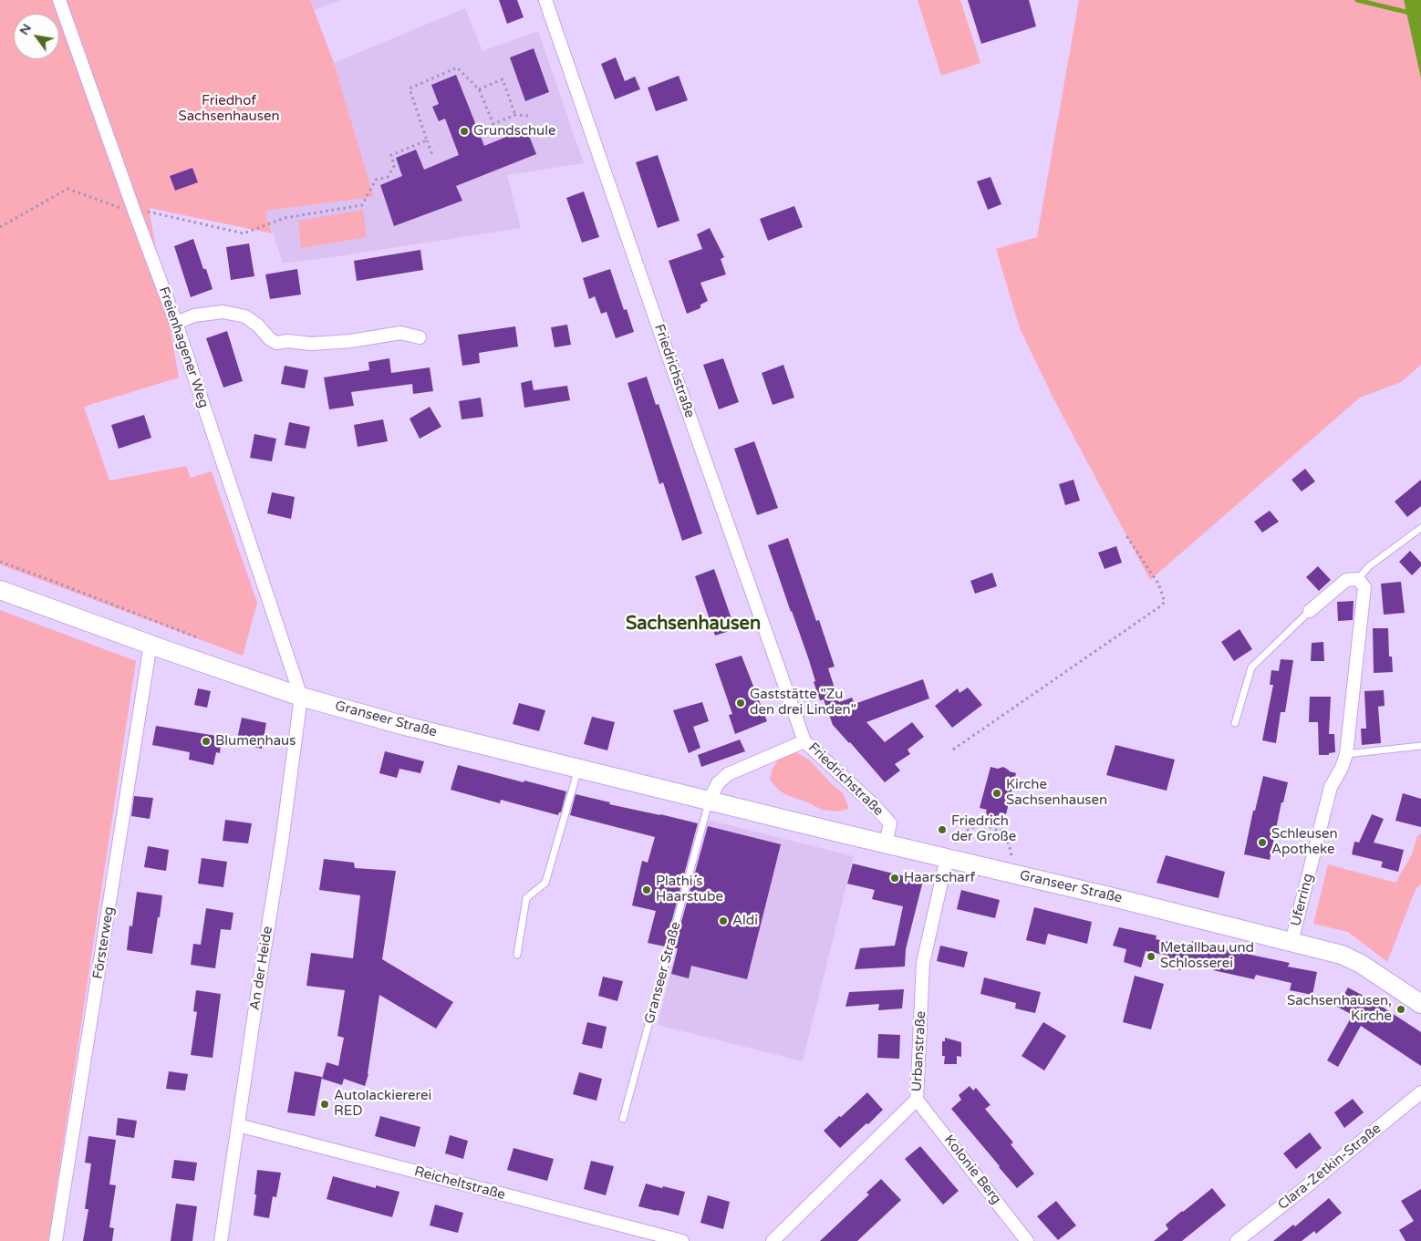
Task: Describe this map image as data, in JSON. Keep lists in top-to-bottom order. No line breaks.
{"streets":{"main road":["Granseer Straße"],"street":["Freienhagener Weg","Friedrichstraße","Uferring","Försterweg","An der Heide","Urbanstraße","Clara-Zetkin-Straße","Kolonie Berg","Reicheltstraße"]},"crossings":[["Freienhagener Weg","Granseer Straße"],["Freienhagener Weg","An der Heide"],["Friedrichstraße","Granseer Straße"],["Granseer Straße","Uferring"],["Granseer Straße","Försterweg"],["Granseer Straße","An der Heide"],["Granseer Straße","Urbanstraße"],["An der Heide","Reicheltstraße"],["Urbanstraße","Kolonie Berg"]],"districts":["Sachsenhausen"],"parks":["Friedhof Sachsenhausen"],"places":["Grundschule","Gaststätte \"Zu den drei Linden\"","Blumenhaus","Kirche Sachsenhausen","Friedrich der Große","Schleusen Apotheke","Haarscharf","Plathi´s Haarstube","Aldi","Metallbau und Schlosserei","Sachsenhausen, Kirche","Autolackiererei RED"],"north":"top left"}
